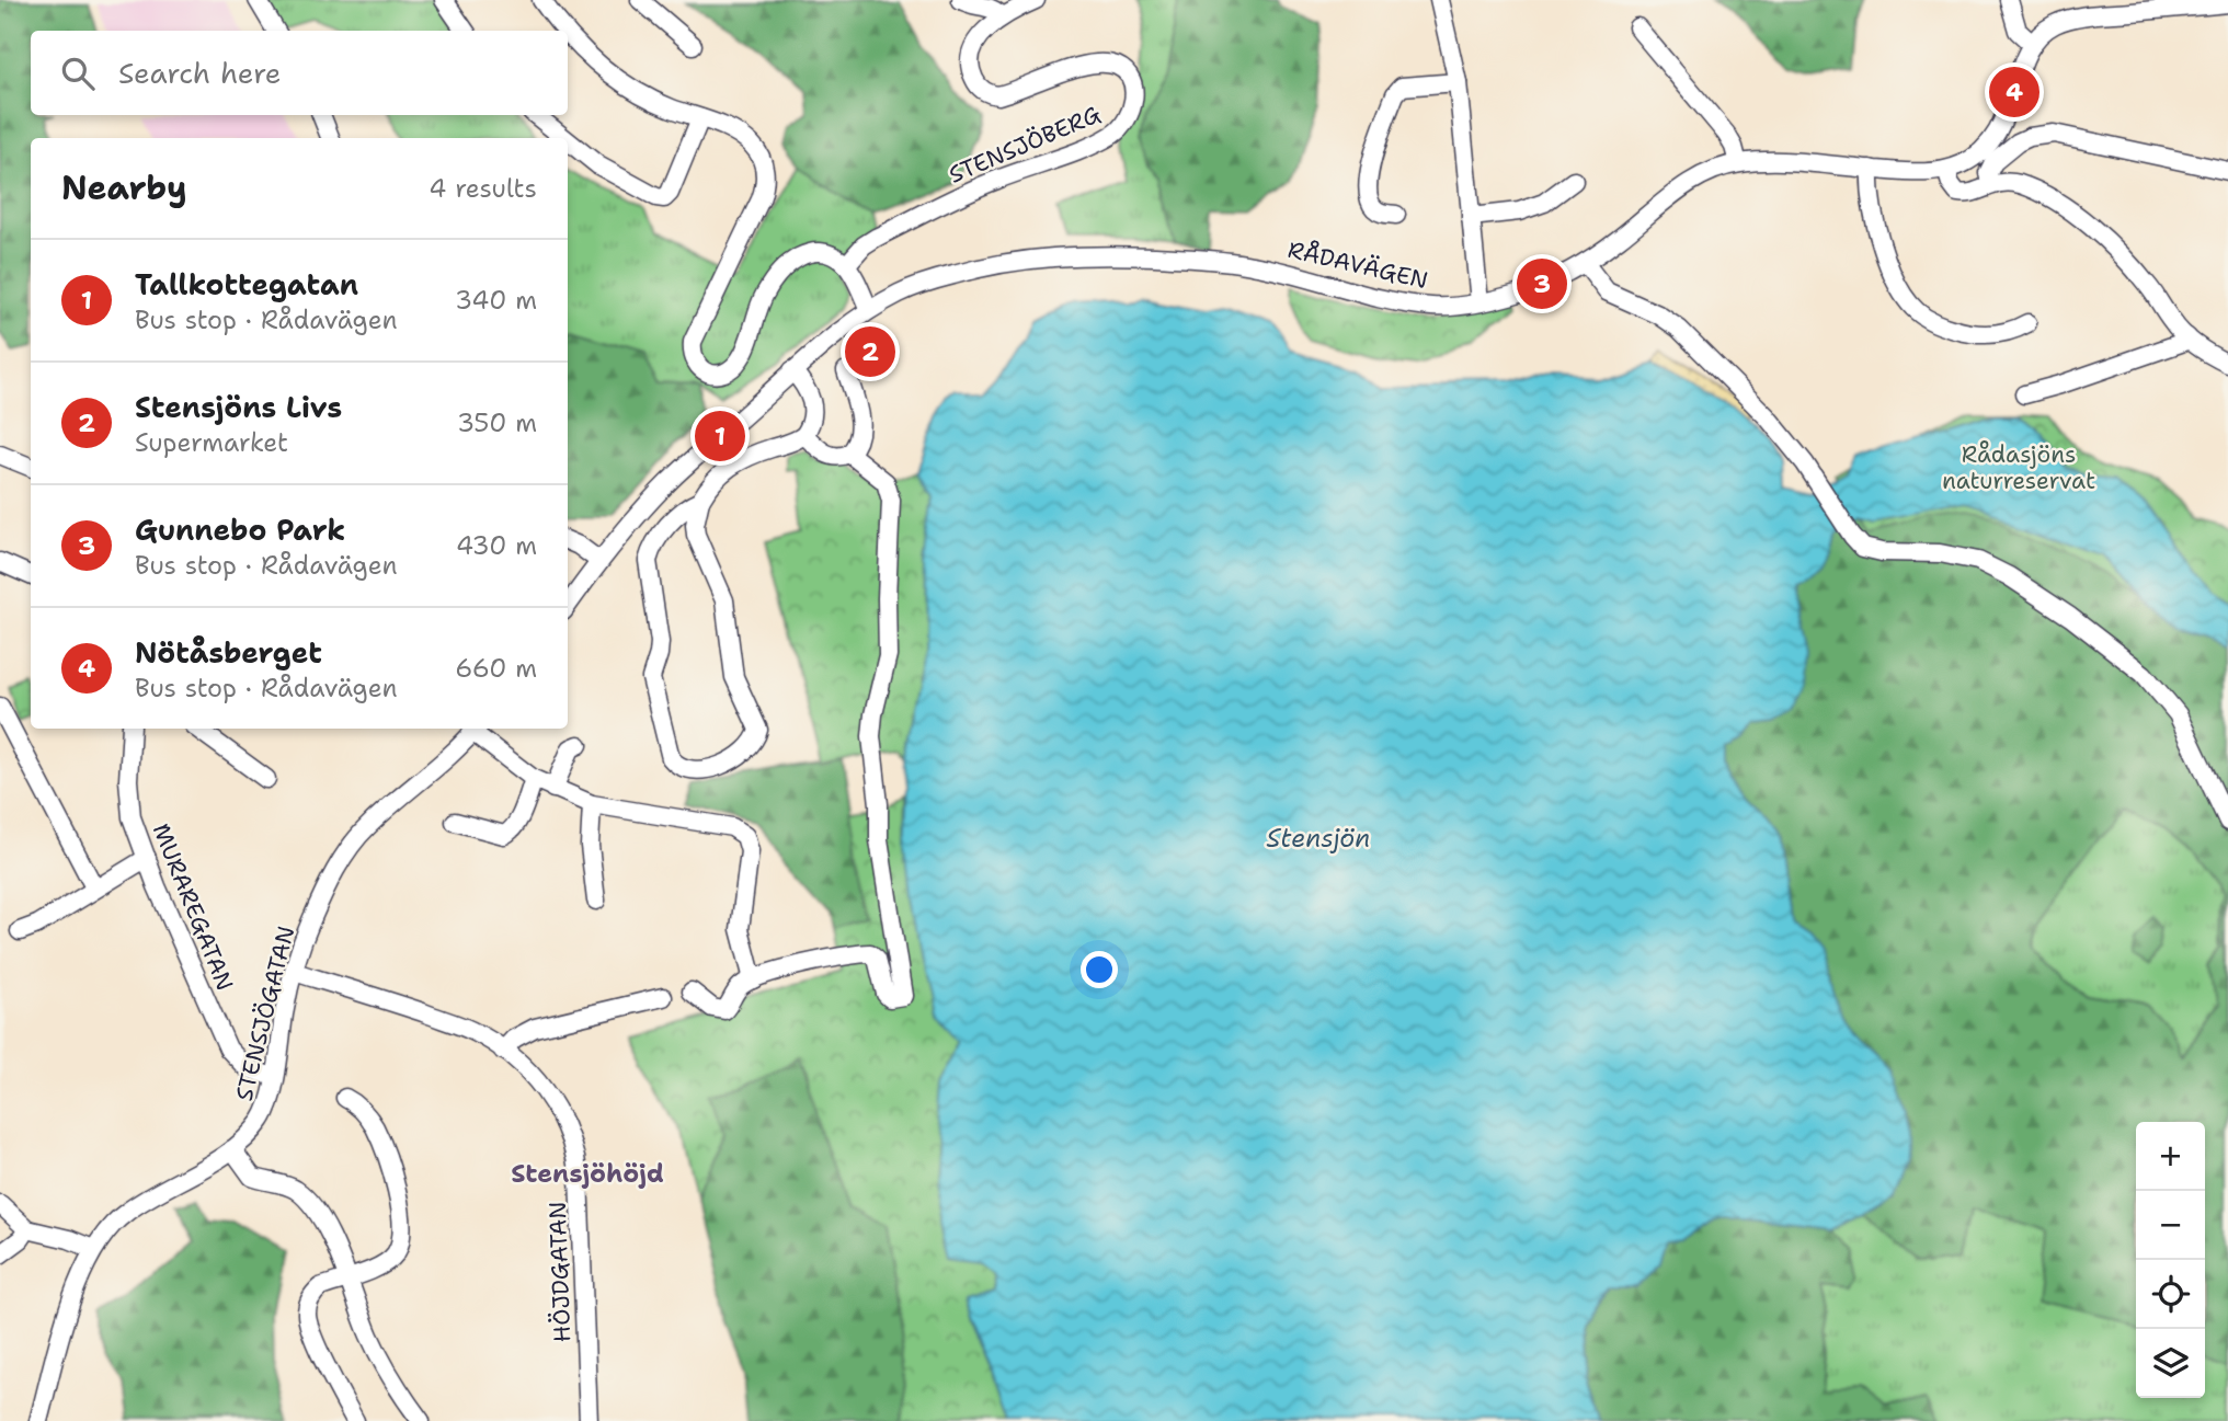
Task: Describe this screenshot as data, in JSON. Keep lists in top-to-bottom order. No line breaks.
{"streets":{"street":["STENSJÖBERG","RÅDAVÄGEN","MURAREGATAN","STENSJÖGATAN","HÖJDGATAN"]},"crossings":[["MURAREGATAN","STENSJÖGATAN"],["STENSJÖGATAN","HÖJDGATAN"]],"districts":["Stensjöhöjd"],"water":["Stensjön"],"parks":["Rådasjöns naturreservat"],"page":{"search":"Search here","pins":["4","3","2","1"],"heading":["Nearby","4 results"],"list":[{"mark":"1","name":"Tallkottegatan","note":"Bus stop · Rådavägen","value":"340 m"},{"mark":"2","name":"Stensjöns Livs","note":"Supermarket","value":"350 m"},{"mark":"3","name":"Gunnebo Park","note":"Bus stop · Rådavägen","value":"430 m"},{"mark":"4","name":"Nötåsberget","note":"Bus stop · Rådavägen","value":"660 m"}],"map_buttons":["+","−"]}}
